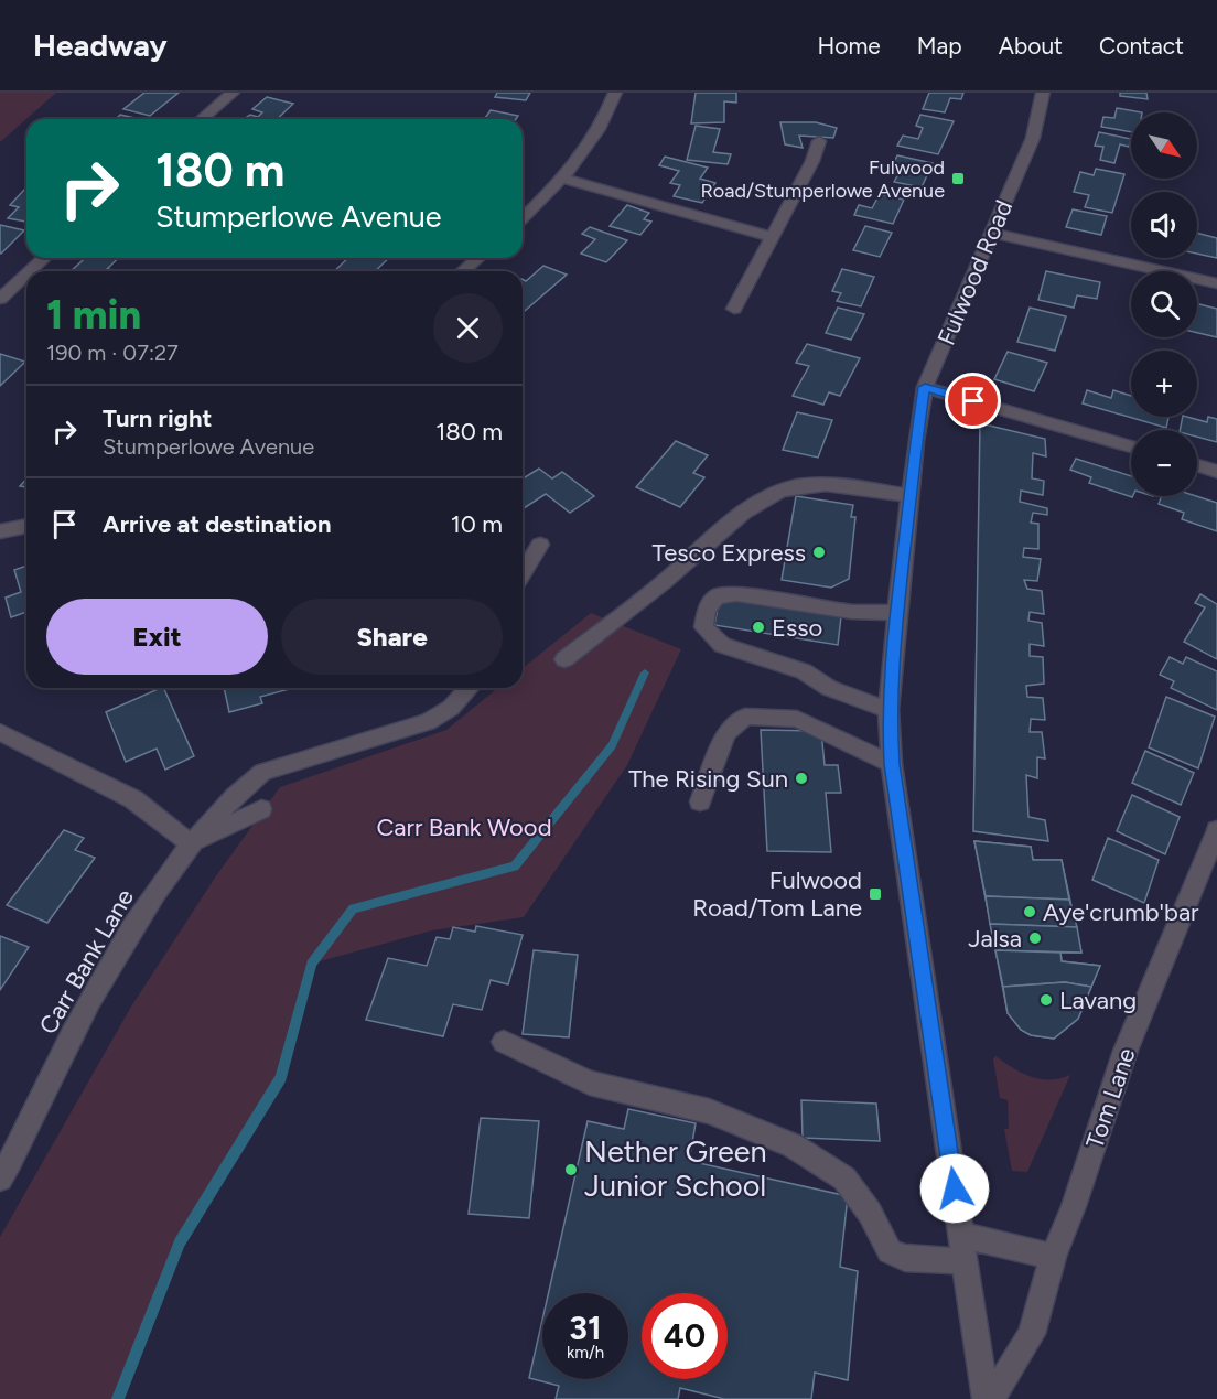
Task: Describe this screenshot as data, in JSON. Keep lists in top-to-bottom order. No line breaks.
{"streets":{"street":["Fulwood Road","Carr Bank Lane","Tom Lane"]},"parks":["Carr Bank Wood"],"places":{"transit":["Fulwood Road/Stumperlowe Avenue","Fulwood Road/Tom Lane"],"other":["Tesco Express","Esso","The Rising Sun","Aye'crumb'bar","Jalsa","Lavang","Nether Green Junior School"]},"north":"bottom right","page":{"header":"Headway","nav":["Home","Map","About","Contact"],"map_buttons":["+","−"],"turn":["180 m","Stumperlowe Avenue"],"heading":["1 min","190 m · 07:27"],"list":[{"name":"Turn right","note":"Stumperlowe Avenue","value":"180 m"},{"name":"Arrive at destination","value":"10 m"}],"buttons":["Exit","Share"],"speed":"31 km/h","limit":"40"}}
